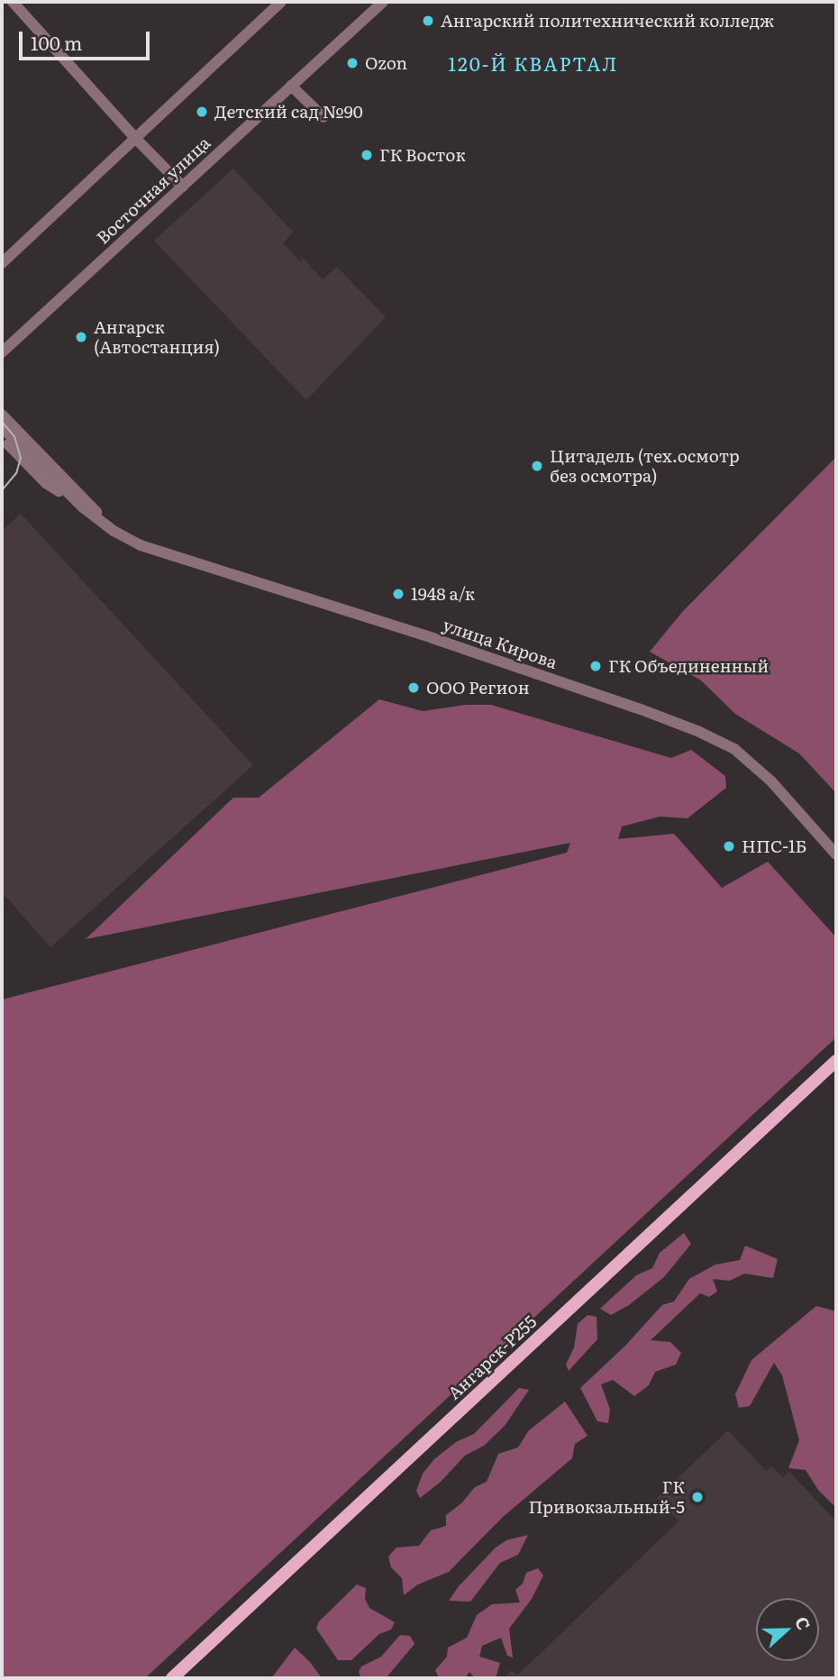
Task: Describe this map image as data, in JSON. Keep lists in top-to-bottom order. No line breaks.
{"streets":{"main road":["Ангарск-Р255"],"street":["Восточная улица","улица Кирова"]},"districts":["120-Й КВАРТАЛ"],"places":["Ангарский политехнический колледж","Ozon","Детский сад №90","ГК Восток","Ангарск (Автостанция)","Цитадель (тех.осмотр без осмотра)","1948 а/к","ГК Объединенный","ООО Регион","НПС-1Б","ГК Привокзальный-5"],"scale_bar":"100 m","north":"right"}
